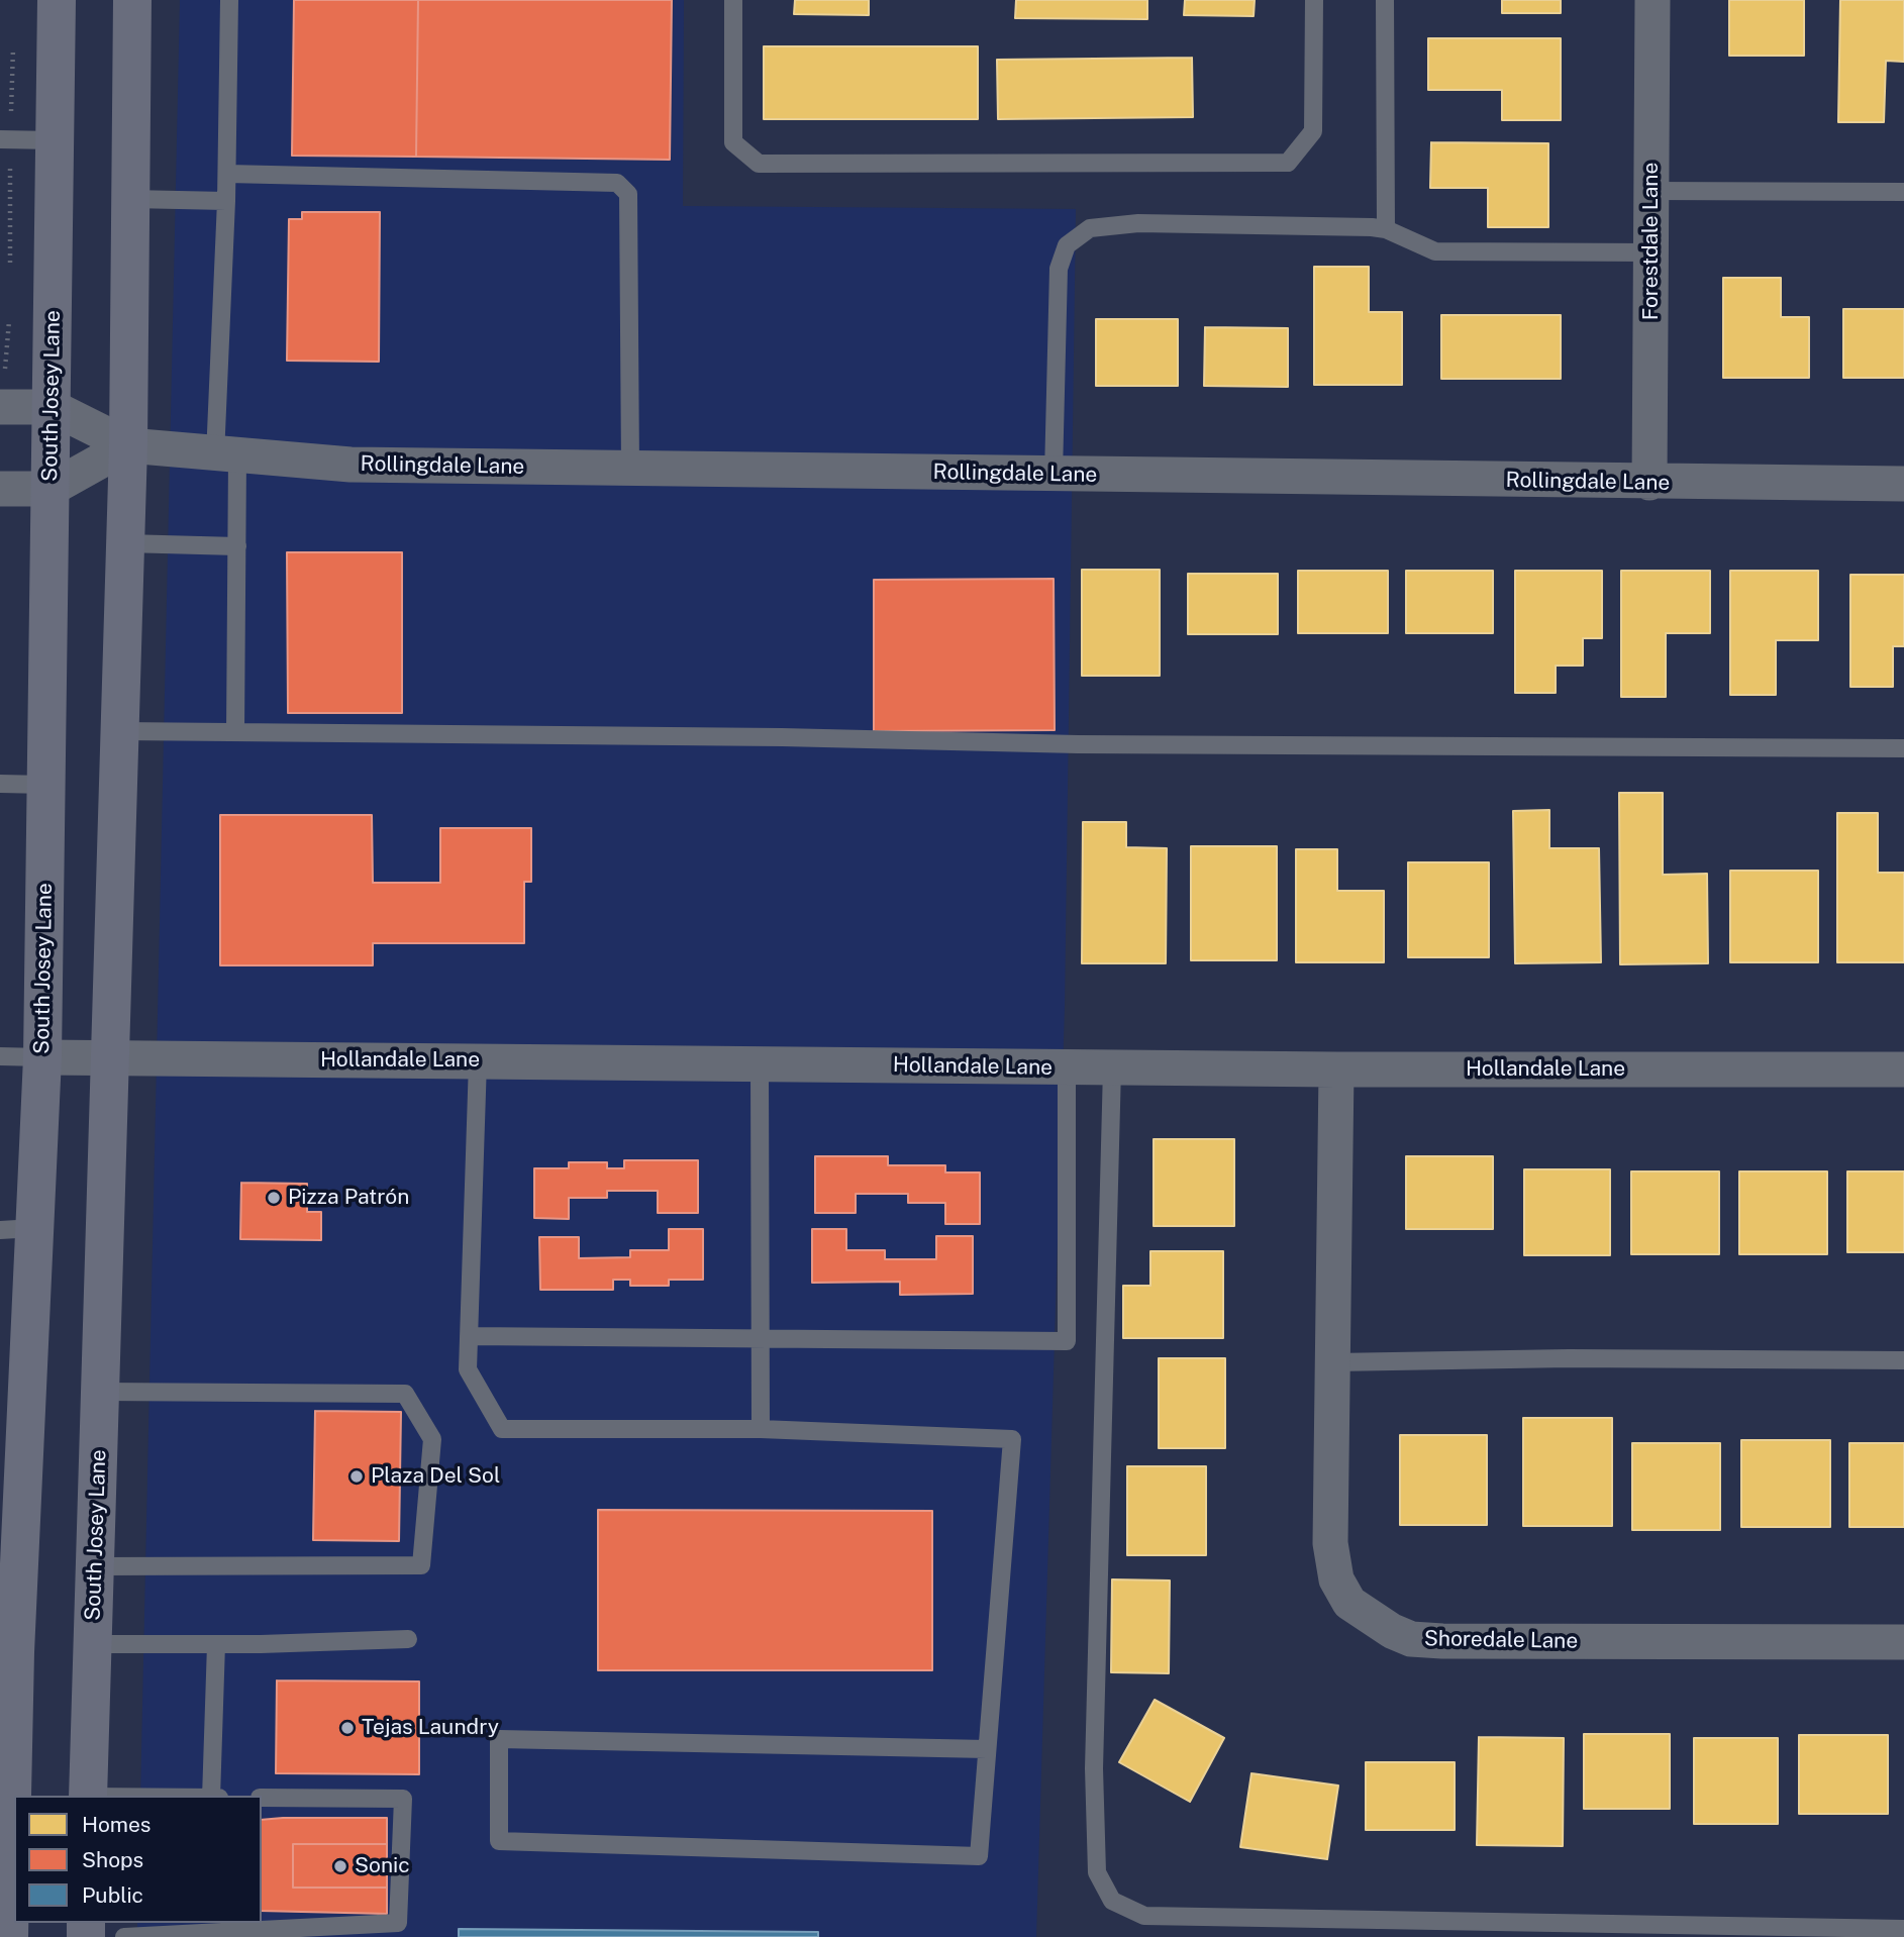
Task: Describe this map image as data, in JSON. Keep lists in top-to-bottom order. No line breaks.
{"streets":{"main road":["South Josey Lane"],"street":["Forestdale Lane","Rollingdale Lane","Hollandale Lane","Shoredale Lane"]},"crossings":[["Forestdale Lane","Rollingdale Lane"],["South Josey Lane","Rollingdale Lane"],["South Josey Lane","Hollandale Lane"],["Hollandale Lane","Shoredale Lane"]],"places":["Pizza Patrón","Plaza Del Sol","Tejas Laundry","Sonic"],"legend":["Homes","Shops","Public"]}
